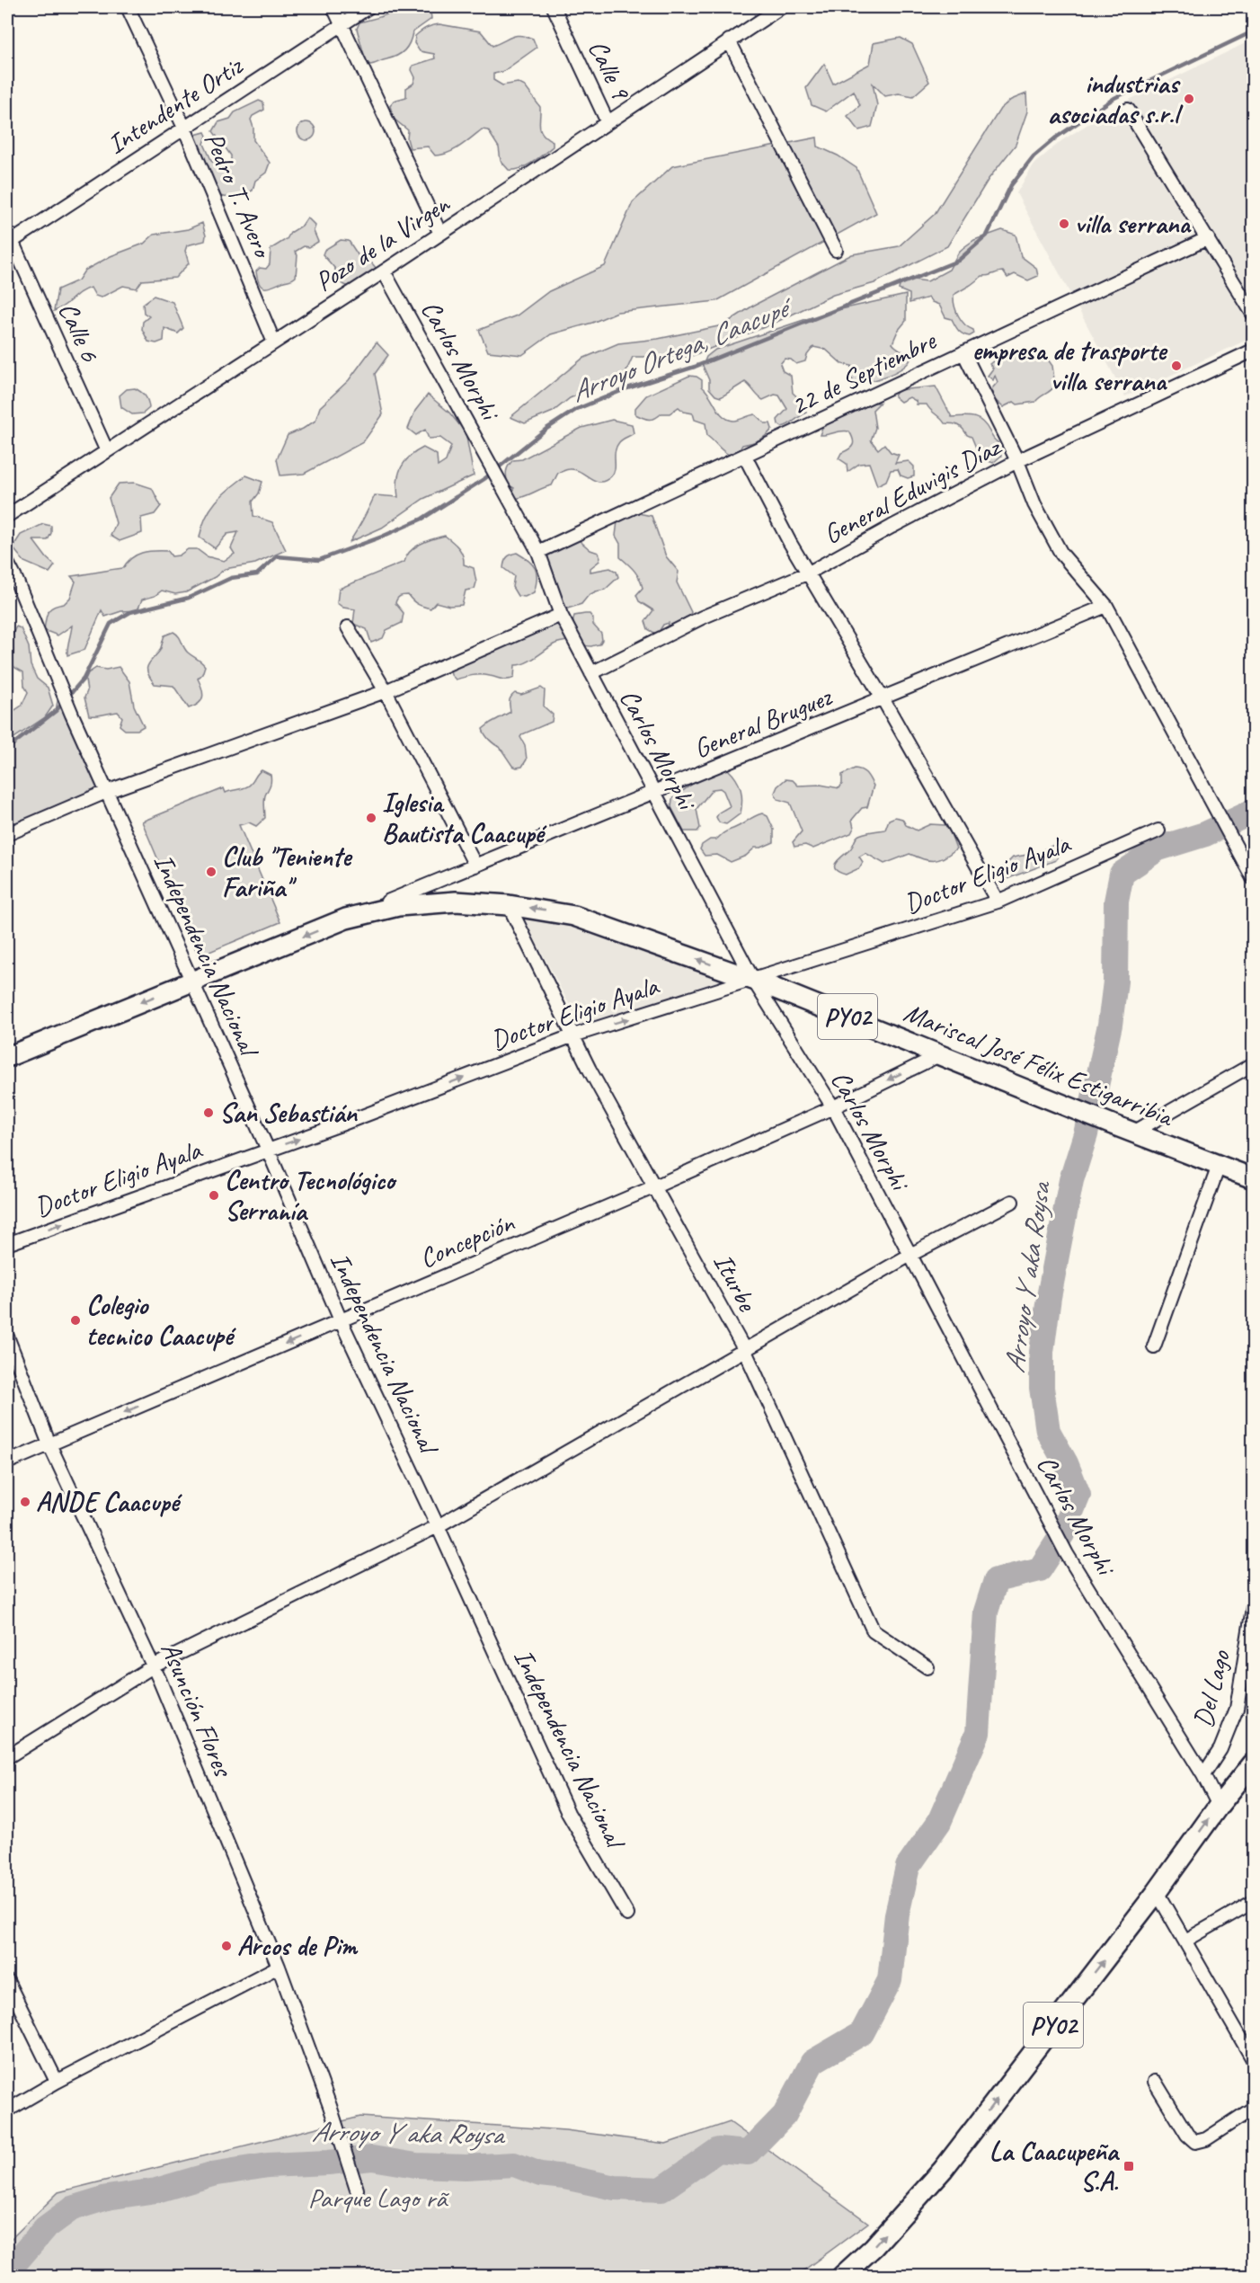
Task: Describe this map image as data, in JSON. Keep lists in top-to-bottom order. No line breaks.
{"streets":{"main road":["PY02","Mariscal José Félix Estigarribia"],"street":["Calle 9","Intendente Ortiz","Pedro T. Avero","Pozo de la Virgen","Calle 6","Carlos Morphi","22 de Septiembre","General Eduvigis Díaz","General Bruguez","Doctor Eligio Ayala","Independencia Nacional","Concepción","Iturbe","Del Lago","Asunción Flores"]},"crossings":[["Calle 9","Pozo de la Virgen"],["Intendente Ortiz","Pedro T. Avero"],["Intendente Ortiz","Calle 6"],["Pedro T. Avero","Pozo de la Virgen"],["Pozo de la Virgen","Calle 6"],["Pozo de la Virgen","Carlos Morphi"],["Carlos Morphi","22 de Septiembre"],["Carlos Morphi","General Eduvigis Díaz"],["Carlos Morphi","General Bruguez"],["Carlos Morphi","Doctor Eligio Ayala"],["Carlos Morphi","PY02"],["Carlos Morphi","Mariscal José Félix Estigarribia"],["Carlos Morphi","Concepción"],["Carlos Morphi","Del Lago"],["General Bruguez","Mariscal José Félix Estigarribia"],["Doctor Eligio Ayala","Independencia Nacional"],["Doctor Eligio Ayala","Mariscal José Félix Estigarribia"],["Doctor Eligio Ayala","Iturbe"],["Independencia Nacional","Mariscal José Félix Estigarribia"],["Independencia Nacional","Concepción"],["Mariscal José Félix Estigarribia","Concepción"],["Mariscal José Félix Estigarribia","Iturbe"],["Concepción","Iturbe"],["Concepción","Asunción Flores"]],"one_way":["Doctor Eligio Ayala","Mariscal José Félix Estigarribia","Concepción"],"water":["Arroyo Ortega, Caacupé","Arroyo Y aka Roysa"],"parks":["Parque Lago rã"],"places":{"other":["industrias asociadas s.r.l","villa serrana","empresa de trasporte villa serrana","Iglesia Bautista Caacupé","Club \"Teniente Fariña\"","San Sebastián","Centro Tecnológico Serranía","Colegio tecnico Caacupé","ANDE Caacupé","Arcos de Pim"],"transit":["La Caacupeña S.A."]}}
